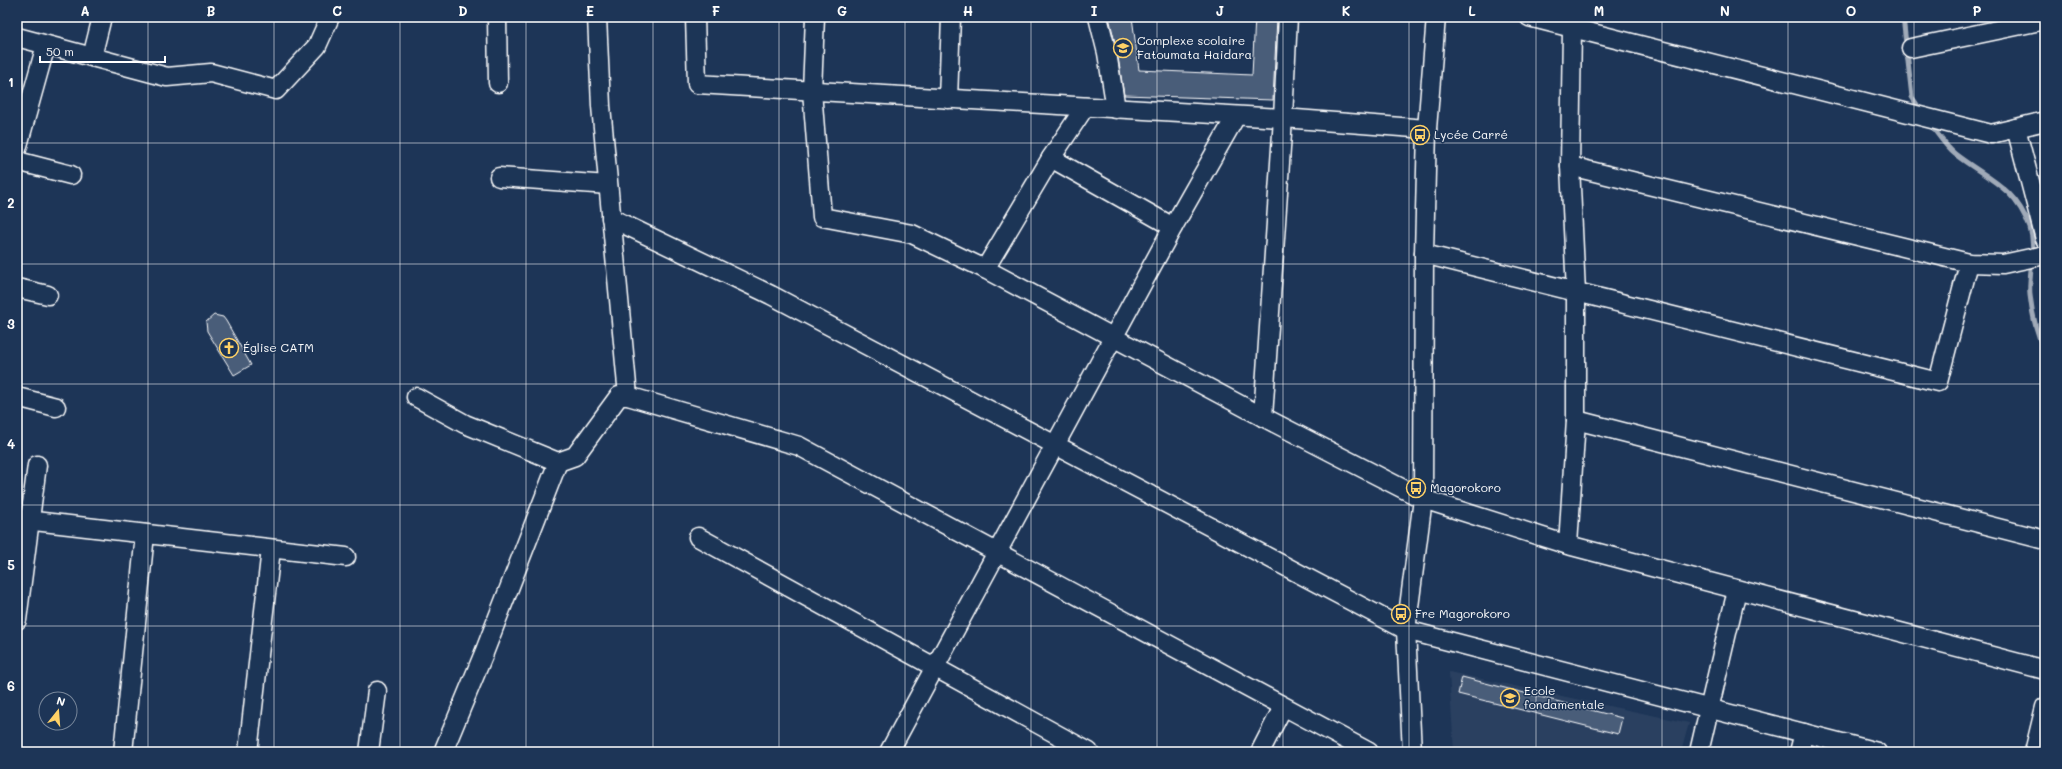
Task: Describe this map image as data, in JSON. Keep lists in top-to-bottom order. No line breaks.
{"places":{"school or university":["Complexe scolaire Fatoumata Haidara","Ecole fondamentale"],"bus stop":["Lycée Carré","Magorokoro","Fre Magorokoro"],"church":["Église CATM"]},"scale_bar":"50 m","north":"top","grid":{"columns":["A","B","C","D","E","F","G","H","I","J","K","L","M","N","O","P"],"rows":["1","2","3","4","5","6"]}}
